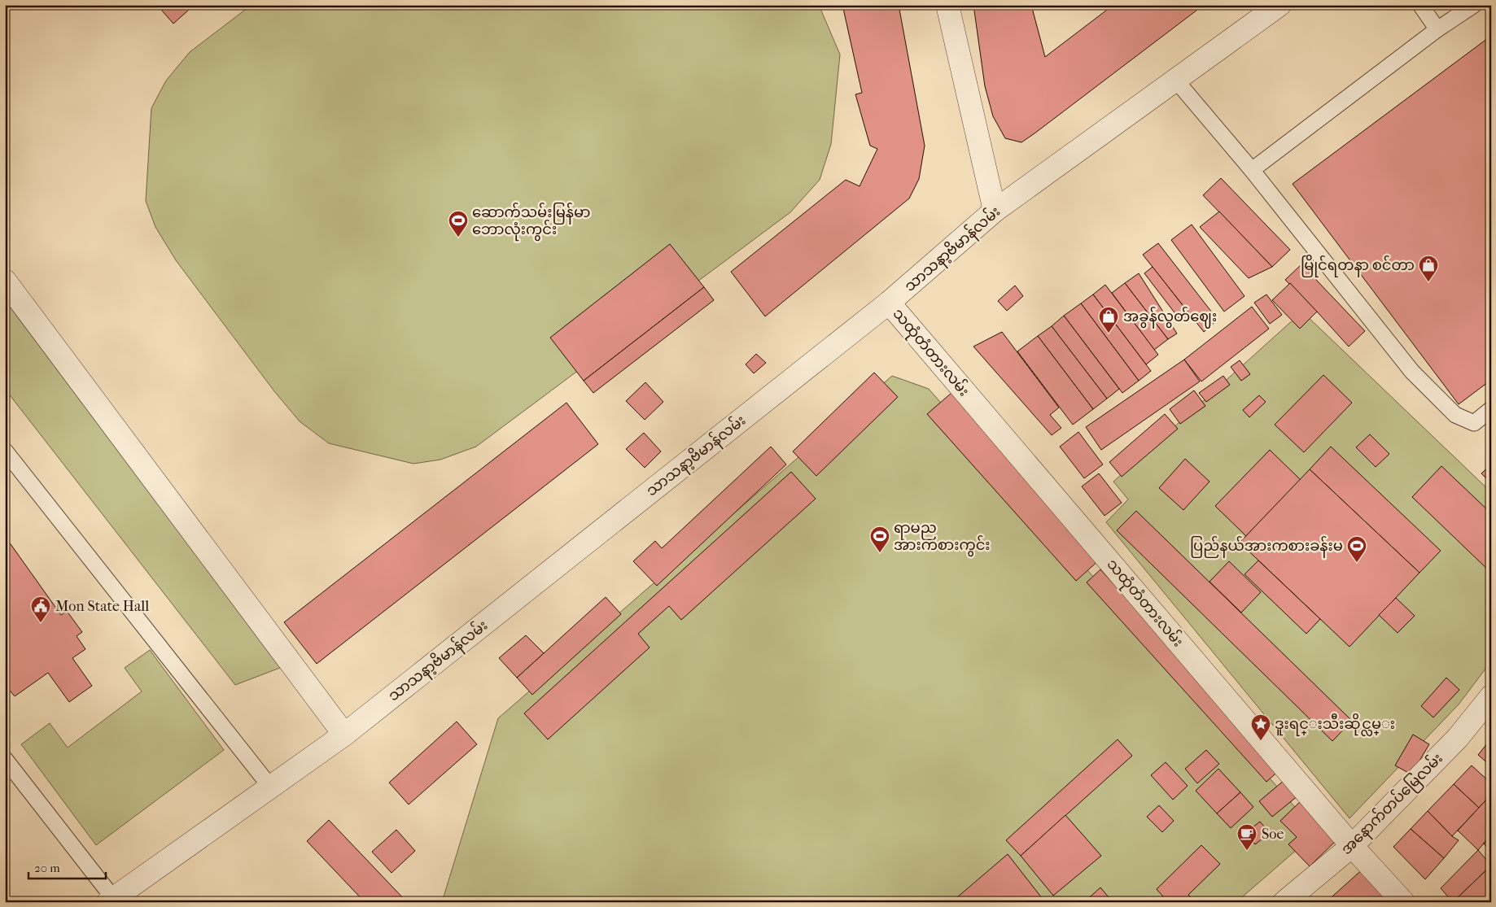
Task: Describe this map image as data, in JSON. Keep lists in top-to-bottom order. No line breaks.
{"streets":{"street":["သာသနာ့ဗိမာန်လမ်း","သထုံတံတားလမ်း","အနောက်တပ်မြေလမ်း"]},"crossings":[["သာသနာ့ဗိမာန်လမ်း","သထုံတံတားလမ်း"],["သထုံတံတားလမ်း","အနောက်တပ်မြေလမ်း"]],"places":{"sports":["ဆောက်သမ်းမြန်မာ ဘောလုံးကွင်း","ရာမည အားကစားကွင်း","ပြည်နယ်အားကစားခန်းမ"],"shop":["မြိုင်ရတနာ စင်တာ","အခွန်လွတ်ဈေး"],"public building":["Mon State Hall"],"place":["ဒူးရင္းသီးဆိုင္လမ္း"],"cafe":["Soe"]},"scale_bar":"20 m"}
